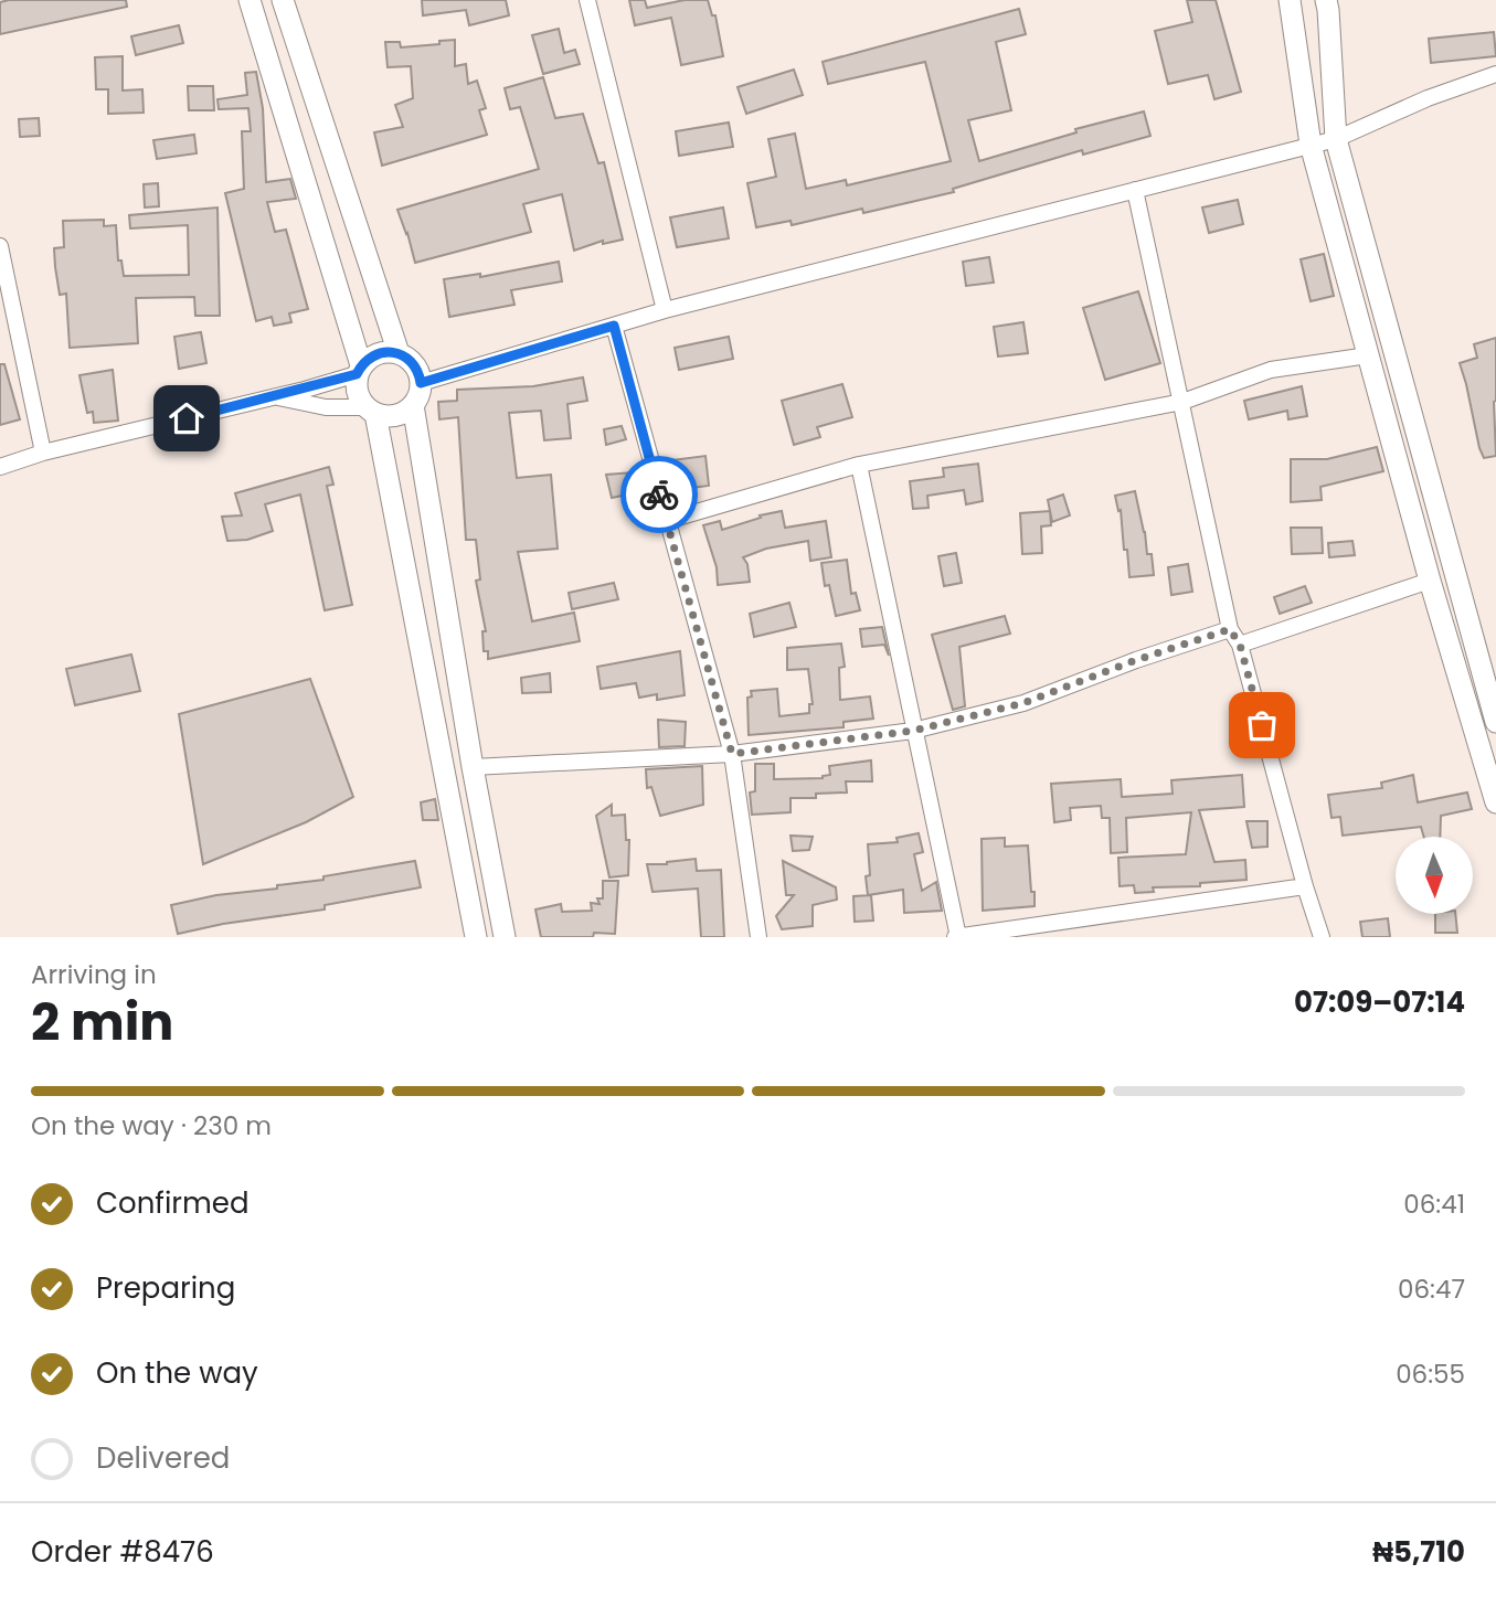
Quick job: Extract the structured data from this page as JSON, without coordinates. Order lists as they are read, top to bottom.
{
  "north": "bottom",
  "page": {
    "heading": ["2 min", "Arriving in", "07:09–07:14"],
    "panel": ["Order #8476", "₦5,710"],
    "bar": "On the way · 230 m",
    "list": [
      ["Confirmed", "06:41"],
      ["Preparing", "06:47"],
      ["On the way", "06:55"],
      "Delivered"
    ]
  }
}
